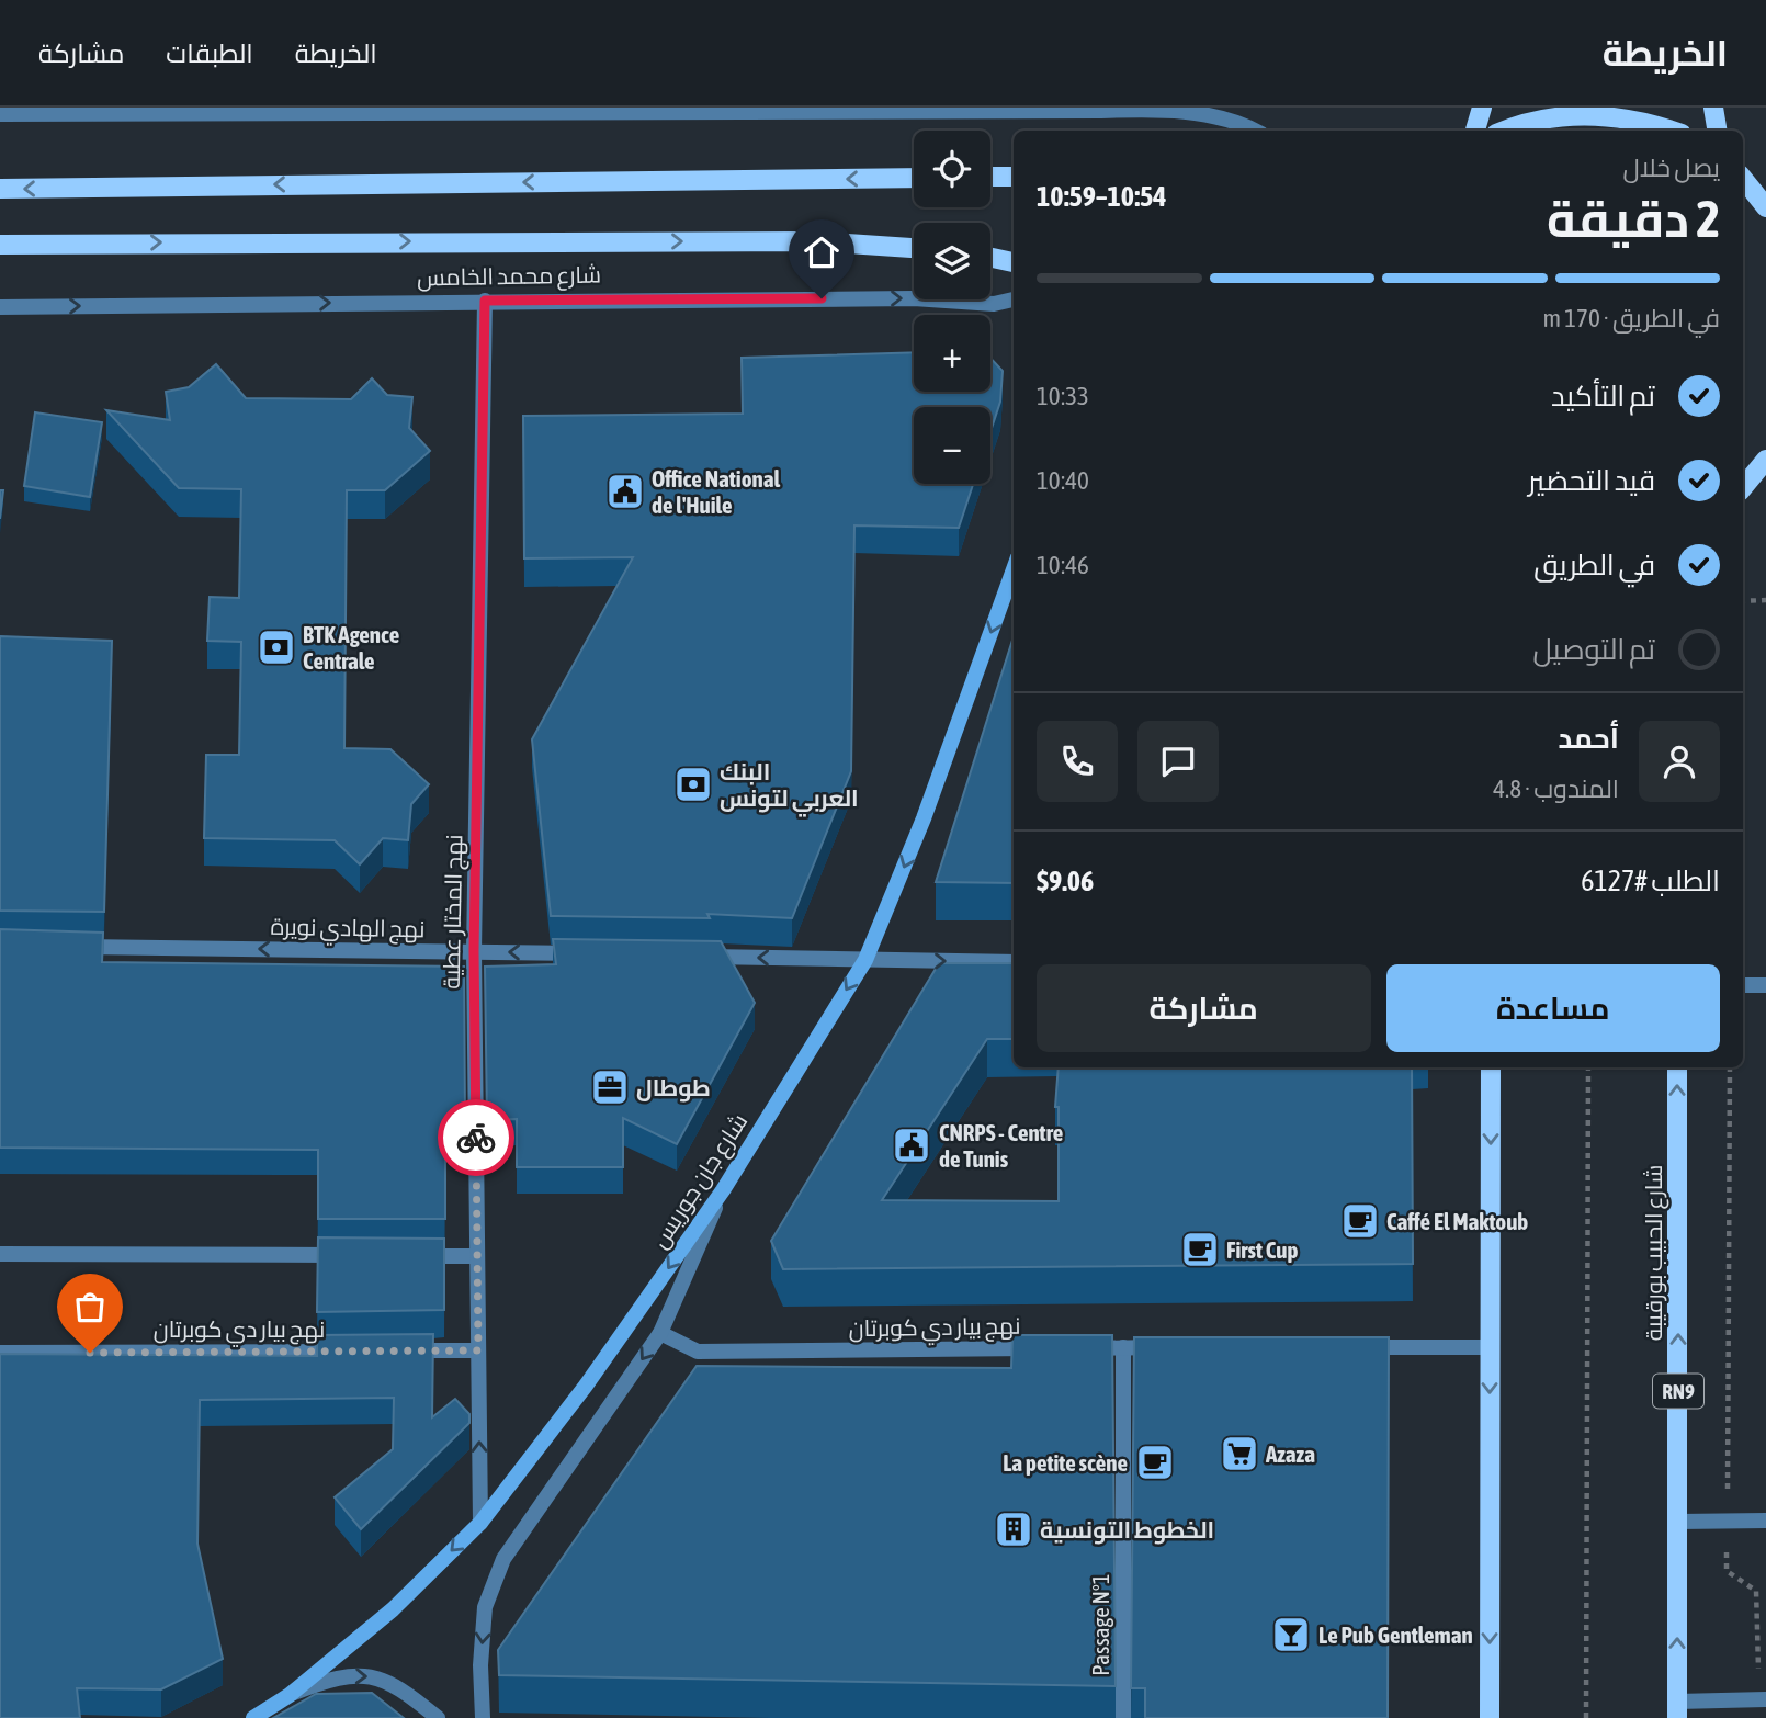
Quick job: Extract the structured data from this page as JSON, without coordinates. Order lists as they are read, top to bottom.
{
  "streets": {
    "main road": [
      "شارع محمد الخامس",
      "شارع جان جوريس",
      "شارع الحبيب بورقيبة",
      "RN9"
    ],
    "street": [
      "نهج المختار عطية",
      "نهج الهادي نويرة",
      "نهج بيار دي كوبرتان",
      "Passage N°1"
    ]
  },
  "crossings": [
    ["شارع محمد الخامس", "نهج المختار عطية"],
    ["نهج المختار عطية", "نهج الهادي نويرة"],
    ["نهج المختار عطية", "شارع جان جوريس"]
  ],
  "one_way": ["نهج الهادي نويرة", "شارع جان جوريس", "شارع الحبيب بورقيبة"],
  "places": {
    "public building": ["Office National de l'Huile", "CNRPS - Centre de Tunis"],
    "bank": ["BTK Agence Centrale", "البنك العربي لتونس"],
    "office": ["طوطال"],
    "cafe": ["Caffé El Maktoub", "First Cup", "La petite scène"],
    "supermarket": ["Azaza"],
    "building": ["الخطوط التونسية"],
    "bar": ["Le Pub Gentleman"]
  },
  "page": {
    "header": "الخريطة",
    "nav": ["الخريطة", "الطبقات", "مشاركة"],
    "map_buttons": ["+", "−"],
    "heading": ["2 دقيقة", "يصل خلال", "10:54–10:59"],
    "panel": [
      "أحمد",
      "المندوب · 4.8",
      "الطلب #6127",
      "$9.06"
    ],
    "bar": "في الطريق · 170 m",
    "list": [
      ["تم التأكيد", "10:33"],
      ["قيد التحضير", "10:40"],
      ["في الطريق", "10:46"],
      "تم التوصيل"
    ],
    "buttons": ["مساعدة", "مشاركة"]
  }
}
